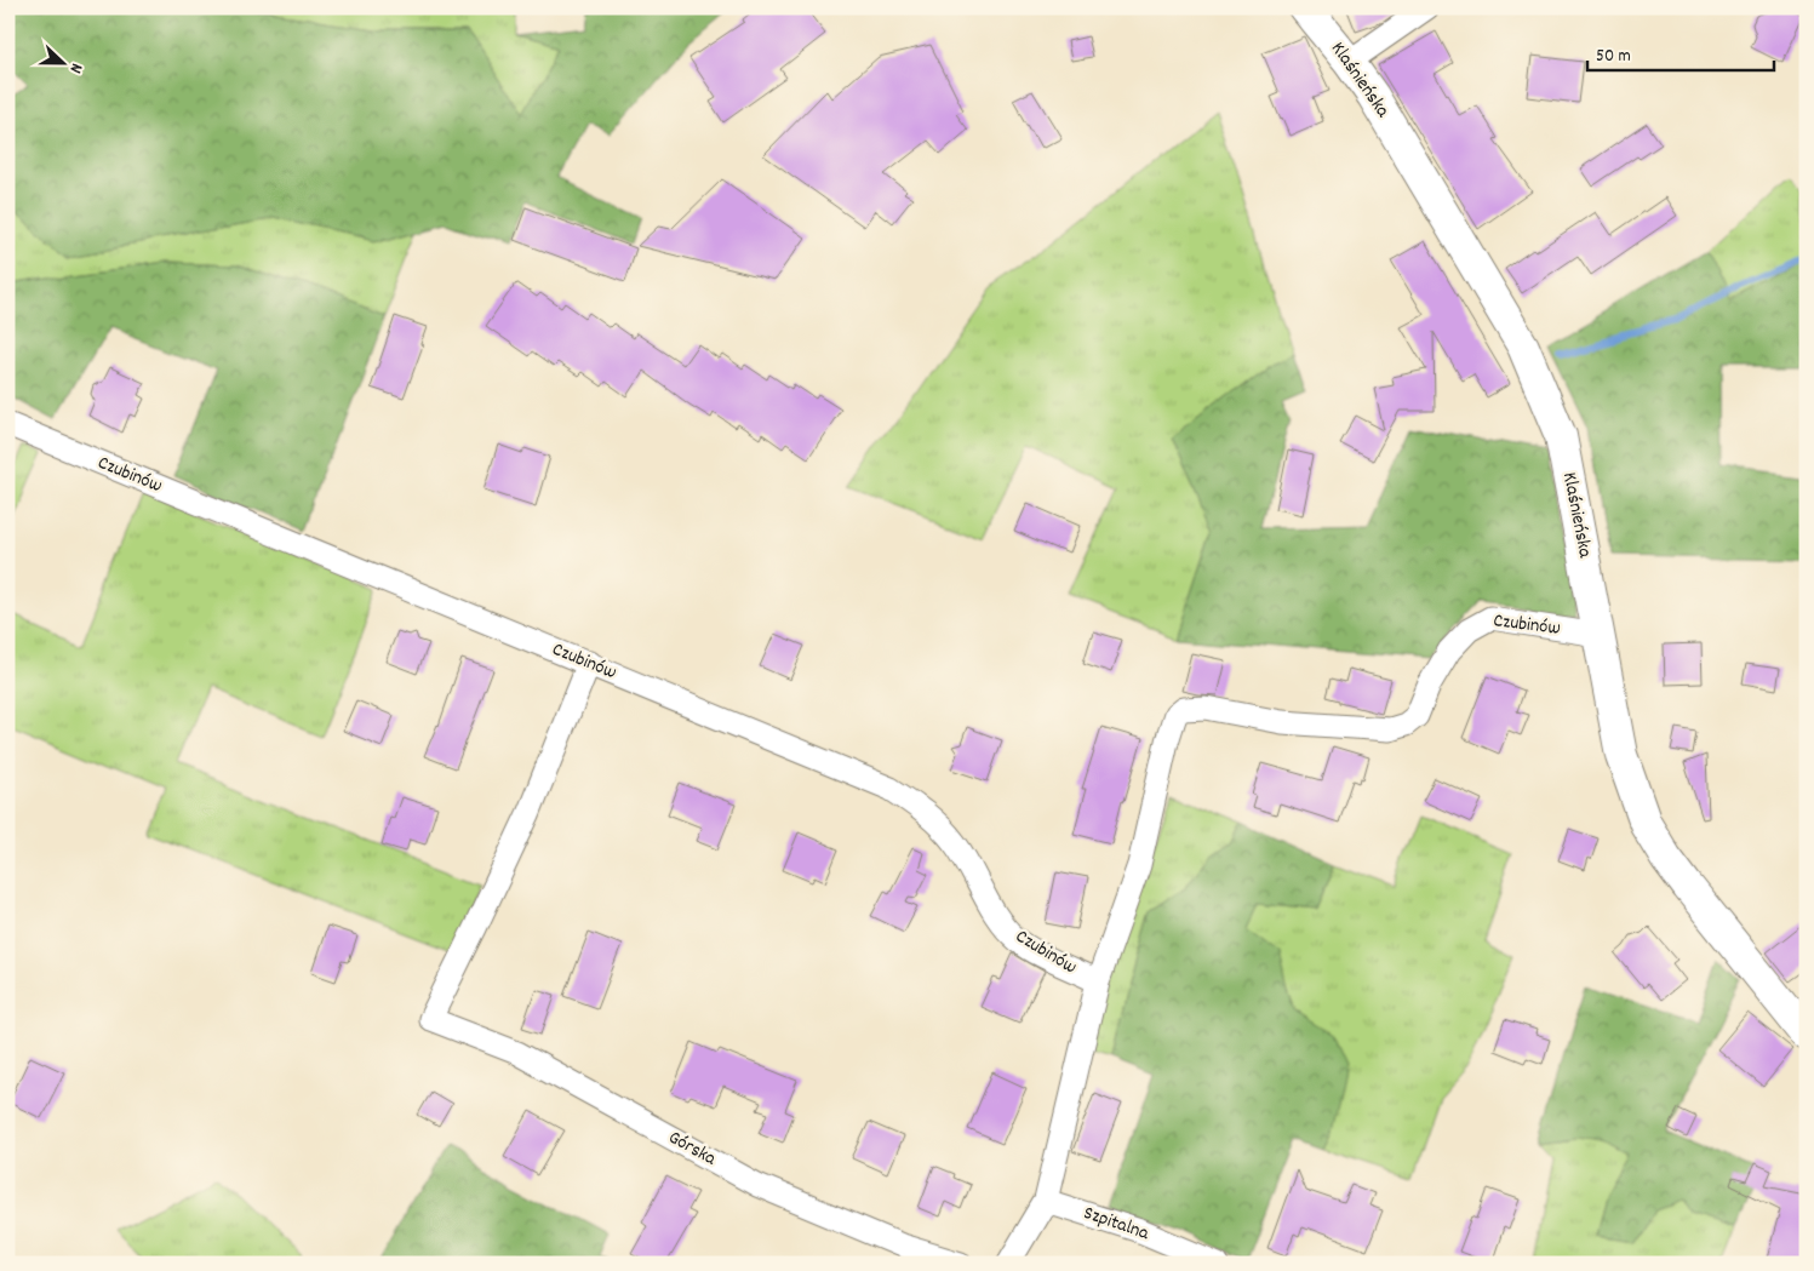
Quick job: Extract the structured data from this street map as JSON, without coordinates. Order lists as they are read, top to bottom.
{
  "streets": {
    "street": [
      "Klaśnieńska",
      "Czubinów",
      "Górska",
      "Szpitalna"
    ]
  },
  "crossings": [
    ["Klaśnieńska", "Czubinów"],
    ["Czubinów", "Górska"],
    ["Czubinów", "Szpitalna"]
  ],
  "scale_bar": "50 m",
  "north": "right"
}
